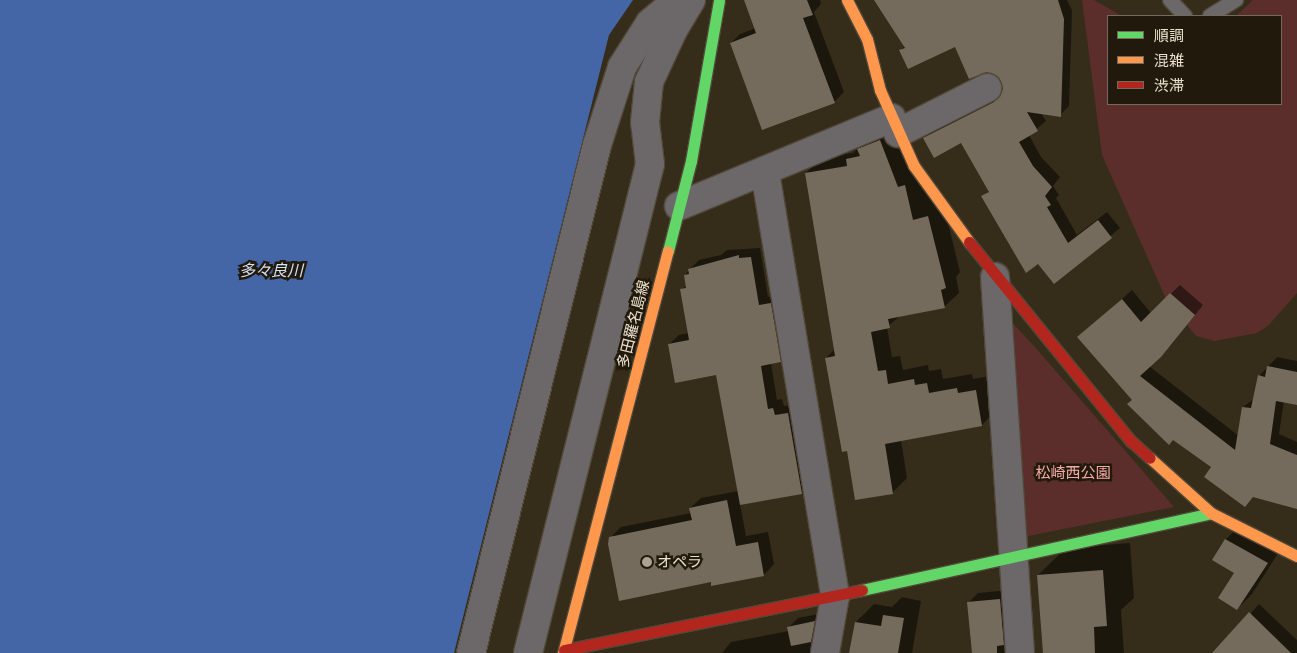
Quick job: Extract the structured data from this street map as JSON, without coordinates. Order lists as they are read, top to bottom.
{
  "streets": {
    "street": ["多田羅名島線"]
  },
  "water": ["多々良川"],
  "parks": ["松崎西公園"],
  "places": ["オペラ"],
  "legend": ["順調", "混雑", "渋滞"]
}
